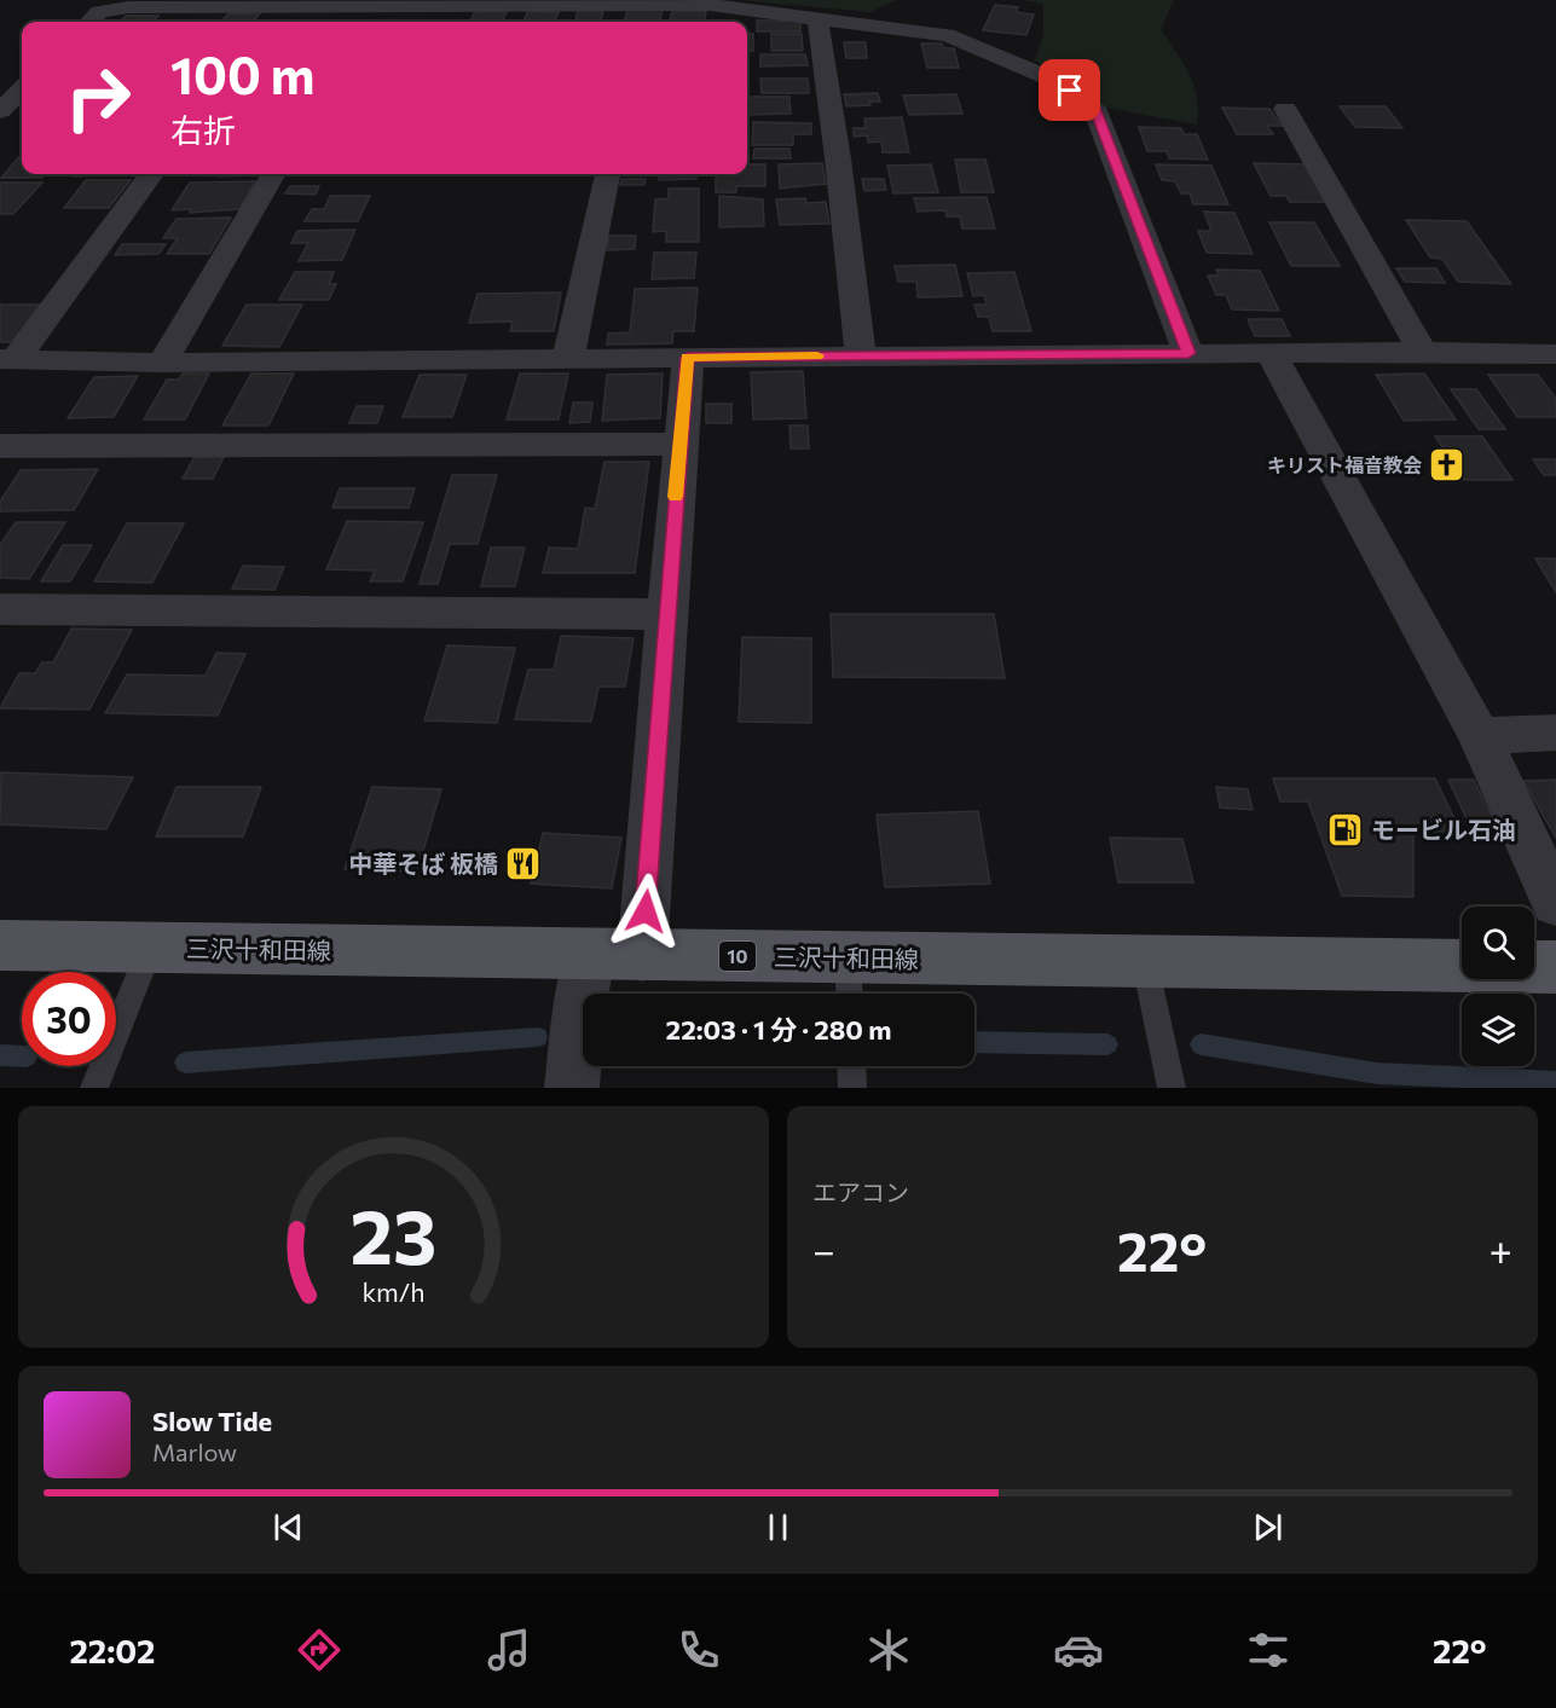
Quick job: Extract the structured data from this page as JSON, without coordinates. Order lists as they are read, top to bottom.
{
  "streets": {
    "main road": ["三沢十和田線", "10"]
  },
  "places": {
    "church": ["キリスト福音教会"],
    "fuel station": ["モービル石油"],
    "restaurant": ["中華そば 板橋"]
  },
  "page": {
    "turn": ["100 m", "右折"],
    "limit": "30",
    "trip": "22:03 · 1 分 · 280 m",
    "tile": "エアコン",
    "heat": ["−", "22°", "+"],
    "song": ["Slow Tide", "Marlow"],
    "tabs": ["22:02", "22°"],
    "gauge": ["23", "km/h"]
  }
}
